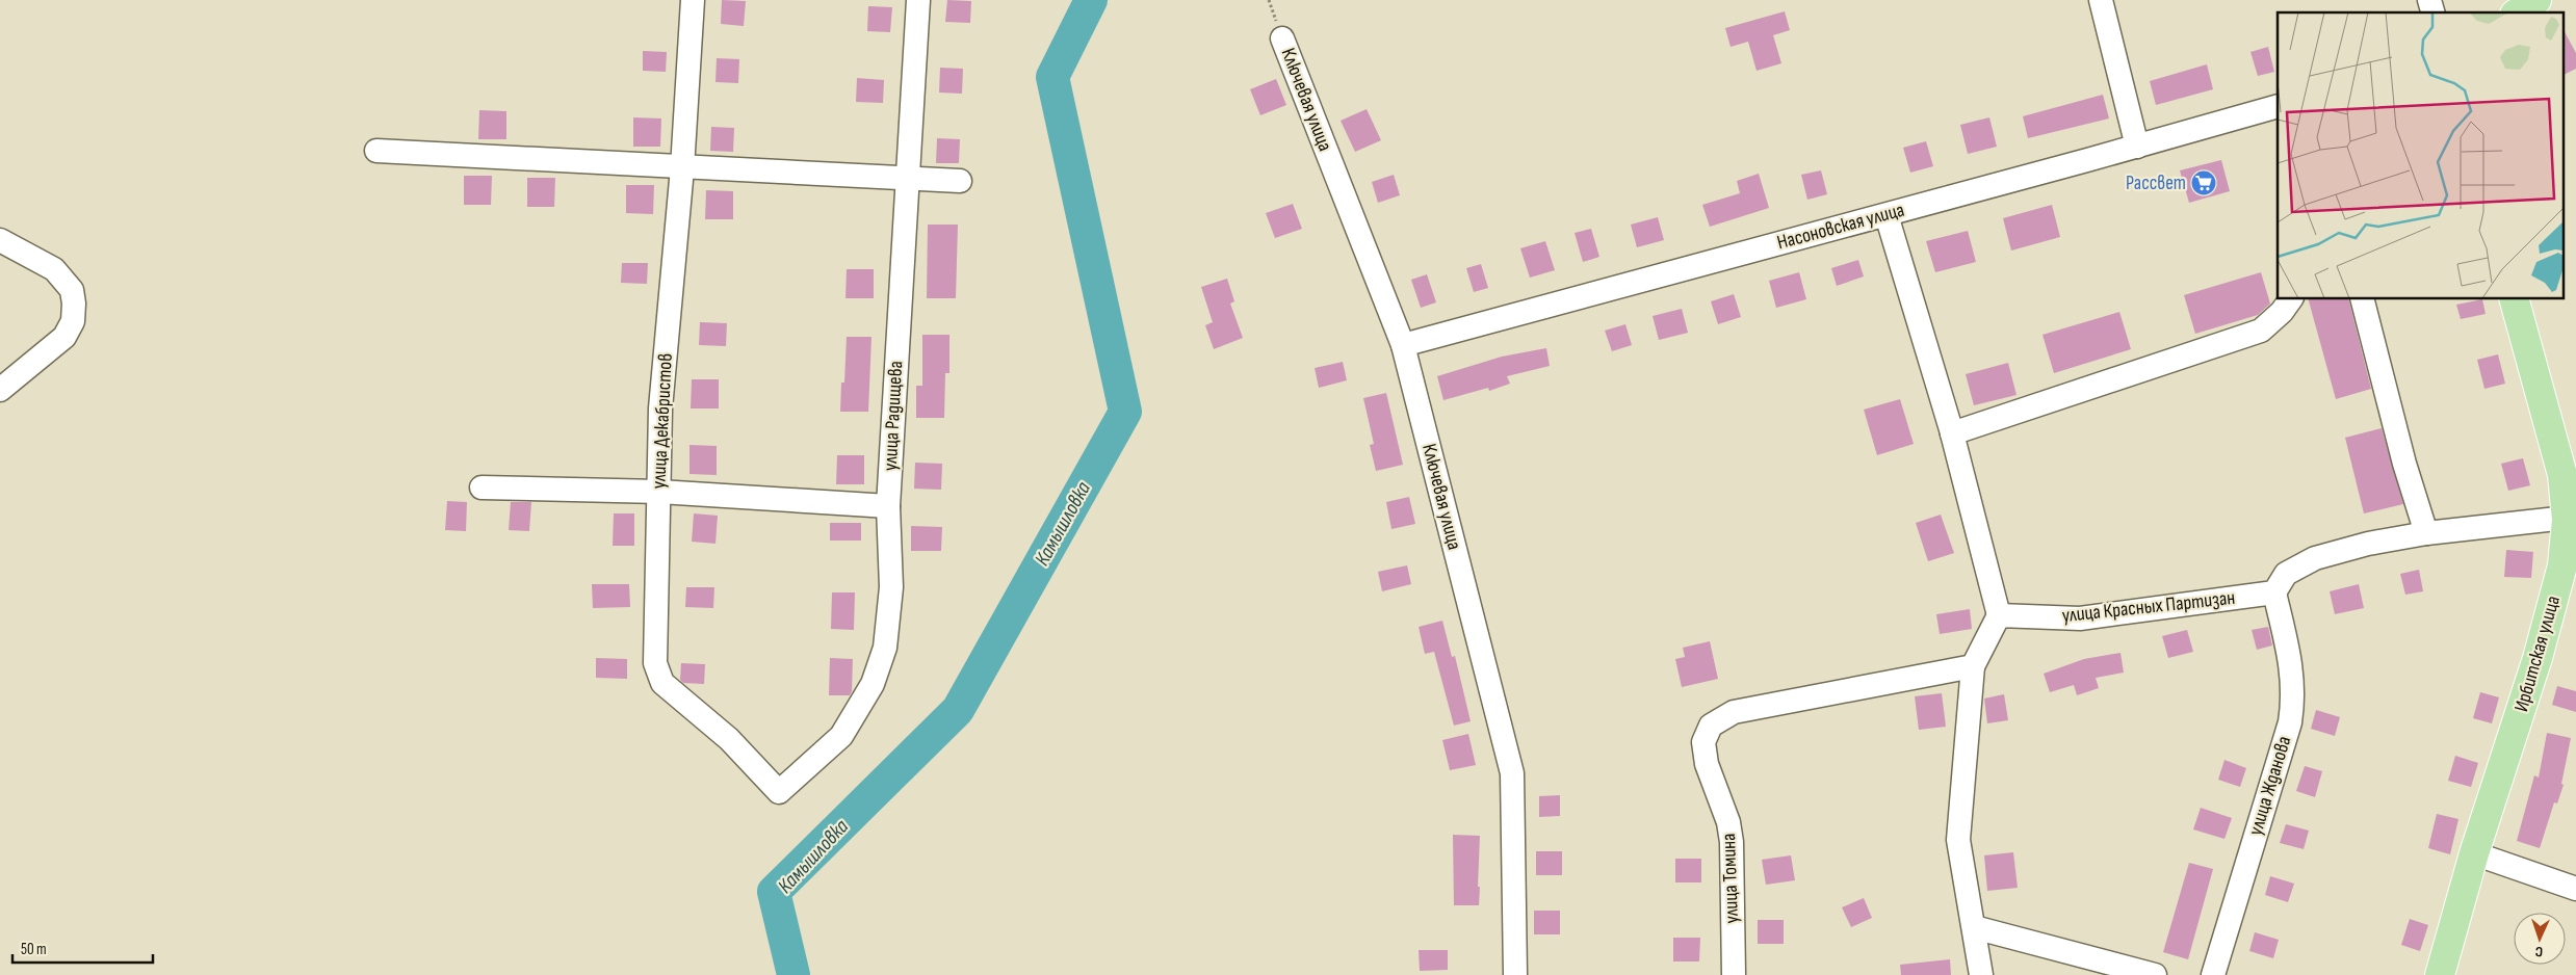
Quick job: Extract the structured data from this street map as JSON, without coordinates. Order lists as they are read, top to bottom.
{
  "streets": {
    "main road": ["Ирбитская улица"],
    "street": [
      "Ключевая улица",
      "Насоновская улица",
      "улица Радищева",
      "улица Декабристов",
      "улица Красных Партизан",
      "улица Жданова",
      "улица Томина"
    ]
  },
  "crossings": [
    ["Ключевая улица", "Насоновская улица"],
    ["улица Радищева", "улица Декабристов"],
    ["улица Красных Партизан", "улица Жданова"]
  ],
  "water": ["Камышловка"],
  "places": {
    "supermarket": ["Рассвет"]
  },
  "scale_bar": "50 m",
  "north": "bottom"
}
